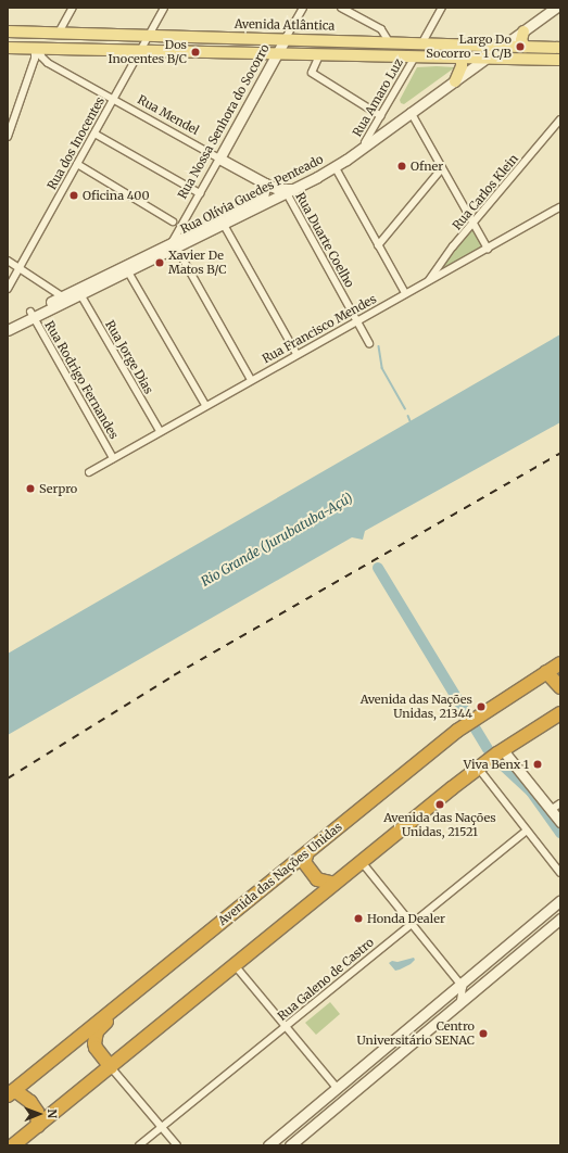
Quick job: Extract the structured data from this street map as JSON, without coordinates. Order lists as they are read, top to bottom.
{
  "streets": {
    "highway": ["Avenida das Nações Unidas"],
    "main road": [
      "Avenida Atlântica",
      "Rua Mendel",
      "Rua Nossa Senhora do Socorro",
      "Rua Olívia Guedes Penteado"
    ],
    "street": [
      "Rua Amaro Luz",
      "Rua dos Inocentes",
      "Rua Carlos Klein",
      "Rua Duarte Coelho",
      "Rua Francisco Mendes",
      "Rua Jorge Dias",
      "Rua Rodrigo Fernandes",
      "Rua Galeno de Castro"
    ]
  },
  "crossings": [
    ["Avenida Atlântica", "Rua Nossa Senhora do Socorro"],
    ["Avenida Atlântica", "Rua dos Inocentes"],
    ["Avenida Atlântica", "Rua Olívia Guedes Penteado"],
    ["Rua Amaro Luz", "Rua Olívia Guedes Penteado"],
    ["Rua Mendel", "Rua Nossa Senhora do Socorro"],
    ["Rua Mendel", "Rua dos Inocentes"],
    ["Rua Mendel", "Rua Olívia Guedes Penteado"],
    ["Rua Nossa Senhora do Socorro", "Rua Olívia Guedes Penteado"],
    ["Rua Carlos Klein", "Rua Francisco Mendes"],
    ["Rua Olívia Guedes Penteado", "Rua Duarte Coelho"],
    ["Rua Olívia Guedes Penteado", "Rua Jorge Dias"],
    ["Rua Olívia Guedes Penteado", "Rua Rodrigo Fernandes"],
    ["Rua Duarte Coelho", "Rua Francisco Mendes"],
    ["Rua Francisco Mendes", "Rua Jorge Dias"],
    ["Rua Francisco Mendes", "Rua Rodrigo Fernandes"]
  ],
  "water": ["Rio Grande (Jurubatuba-Açú)"],
  "places": [
    "Largo Do Socorro - 1 C/B",
    "Dos Inocentes B/C",
    "Ofner",
    "Oficina 400",
    "Xavier De Matos B/C",
    "Serpro",
    "Avenida das Nações Unidas, 21344",
    "Viva Benx 1",
    "Avenida das Nações Unidas, 21521",
    "Honda Dealer",
    "Centro Universitário SENAC"
  ],
  "north": "right"
}
